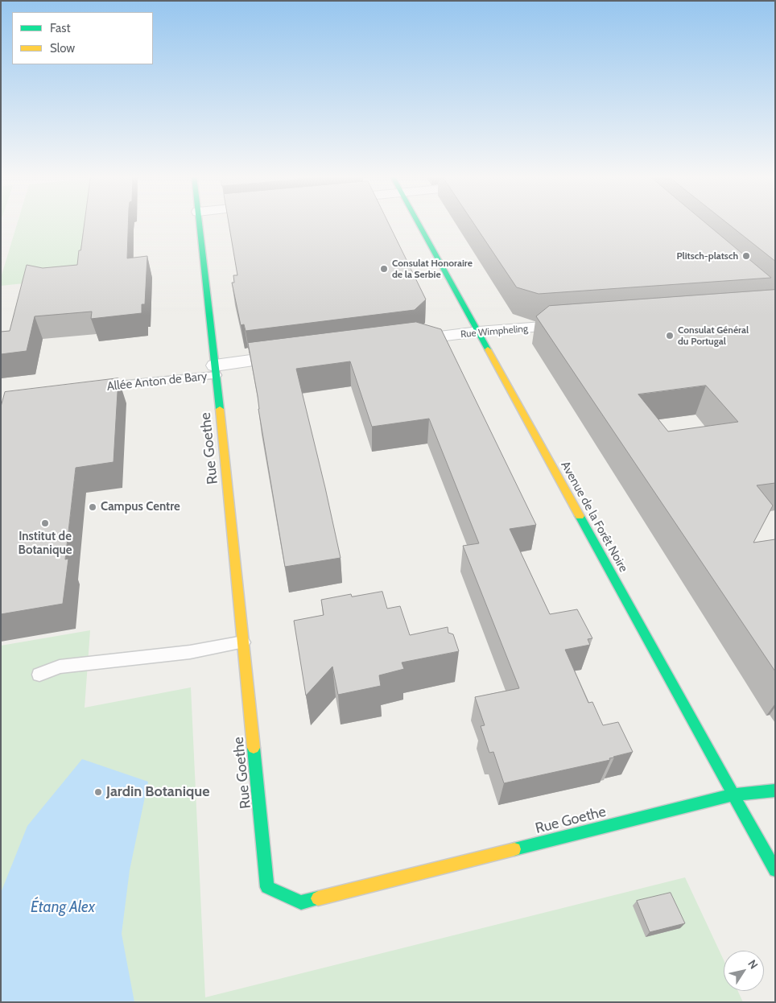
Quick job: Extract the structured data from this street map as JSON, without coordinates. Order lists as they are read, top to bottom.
{
  "streets": {
    "street": ["Rue Wimpheling", "Rue Goethe", "Avenue de la Forêt Noire"],
    "lane": ["Allée Anton de Bary"]
  },
  "crossings": [
    ["Rue Wimpheling", "Avenue de la Forêt Noire"],
    ["Allée Anton de Bary", "Rue Goethe"],
    ["Rue Goethe", "Avenue de la Forêt Noire"]
  ],
  "water": ["Étang Alex"],
  "places": [
    "Plitsch-platsch",
    "Consulat Honoraire de la Serbie",
    "Consulat Général du Portugal",
    "Campus Centre",
    "Institut de Botanique",
    "Jardin Botanique"
  ],
  "legend": ["Fast", "Slow"],
  "north": "top right"
}
